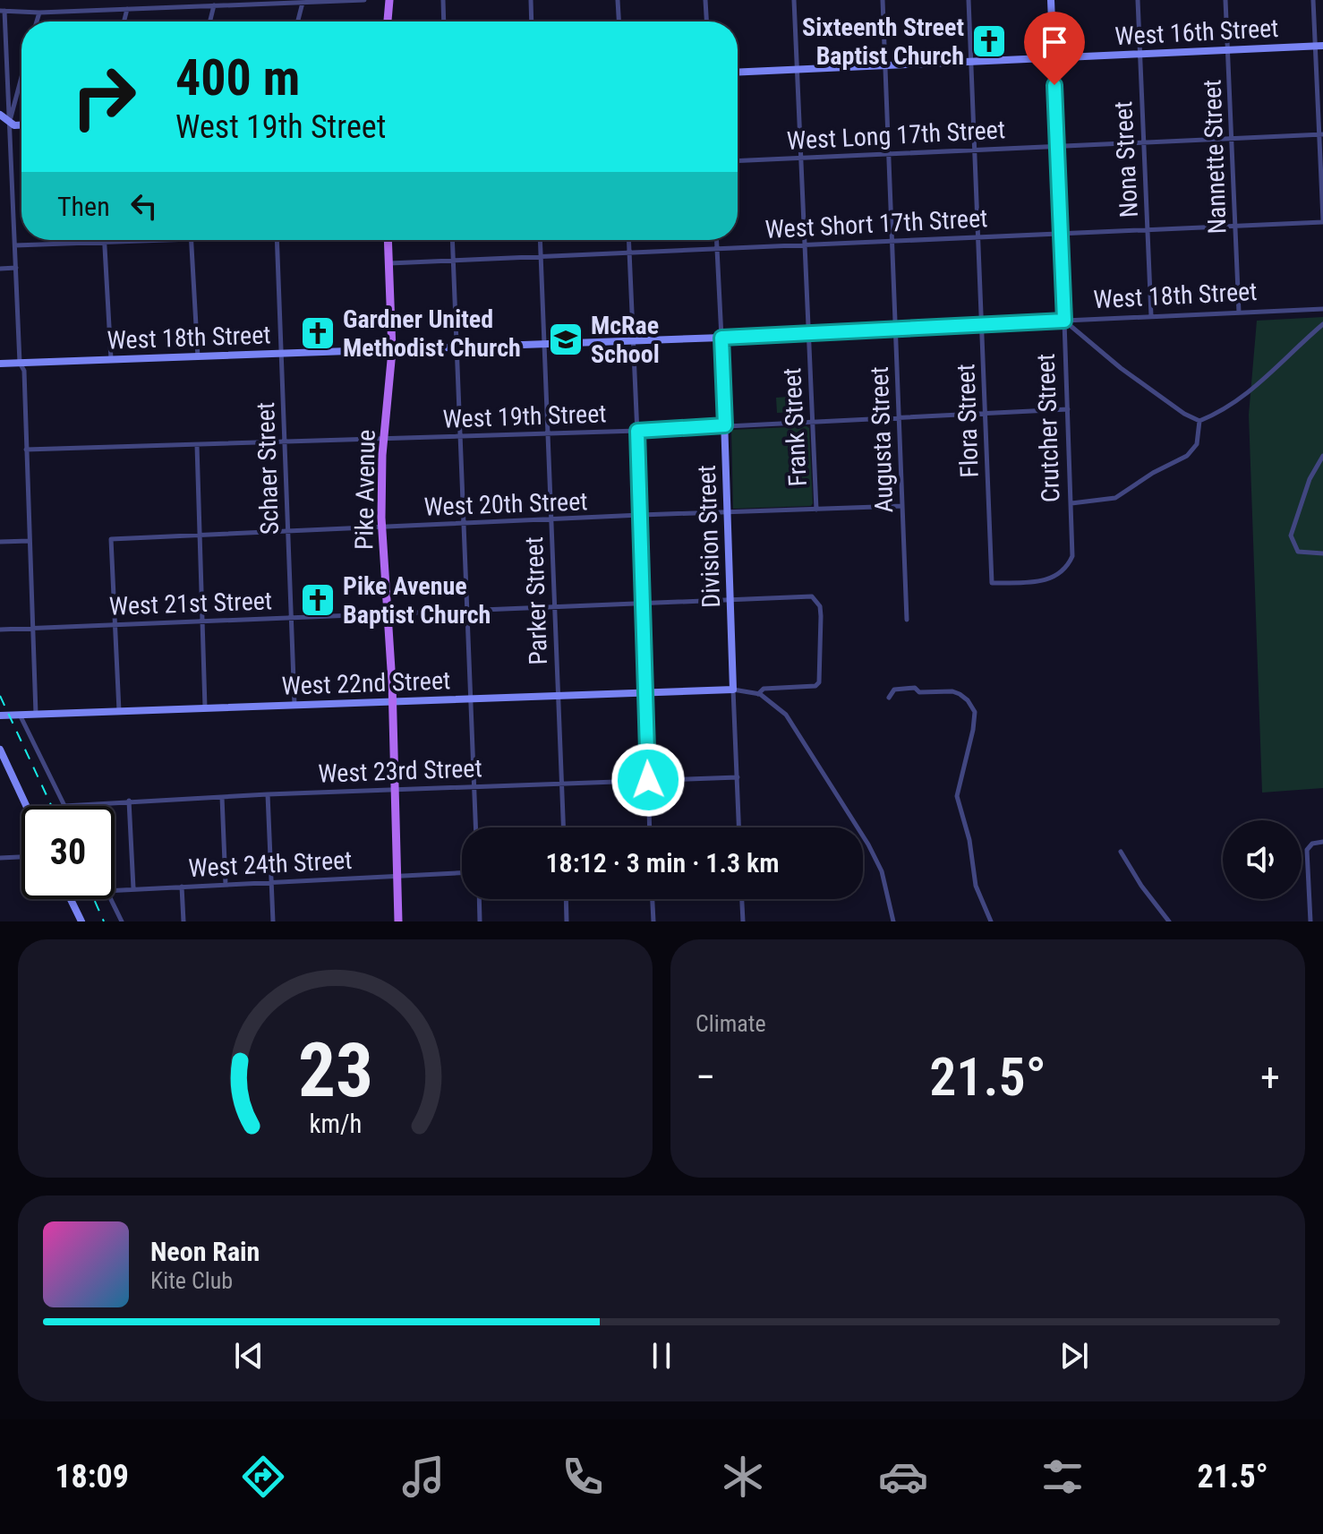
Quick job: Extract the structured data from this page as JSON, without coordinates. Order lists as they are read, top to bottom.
{
  "streets": {
    "main road": ["Pike Avenue"],
    "street": [
      "West 16th Street",
      "West Long 17th Street",
      "Nannette Street",
      "Nona Street",
      "West Short 17th Street",
      "West 18th Street",
      "West 19th Street",
      "Flora Street",
      "Frank Street",
      "Crutcher Street",
      "Augusta Street",
      "Schaer Street",
      "West 20th Street",
      "Division Street",
      "Parker Street",
      "West 21st Street",
      "West 22nd Street",
      "West 23rd Street",
      "West 24th Street"
    ]
  },
  "crossings": [
    ["West 16th Street", "Nannette Street"],
    ["West 16th Street", "Nona Street"],
    ["West 16th Street", "Flora Street"],
    ["West 16th Street", "Frank Street"],
    ["West 16th Street", "Crutcher Street"],
    ["West 16th Street", "Augusta Street"],
    ["West Long 17th Street", "Nannette Street"],
    ["West Long 17th Street", "Nona Street"],
    ["West Long 17th Street", "Flora Street"],
    ["West Long 17th Street", "Frank Street"],
    ["West Long 17th Street", "Crutcher Street"],
    ["West Long 17th Street", "Augusta Street"],
    ["Nannette Street", "West Short 17th Street"],
    ["Nannette Street", "West 18th Street"],
    ["Nona Street", "West Short 17th Street"],
    ["Nona Street", "West 18th Street"],
    ["West Short 17th Street", "Flora Street"],
    ["West Short 17th Street", "Frank Street"],
    ["West Short 17th Street", "Crutcher Street"],
    ["West Short 17th Street", "Augusta Street"],
    ["West Short 17th Street", "Pike Avenue"],
    ["West Short 17th Street", "Division Street"],
    ["West Short 17th Street", "Parker Street"],
    ["West 18th Street", "Flora Street"],
    ["West 18th Street", "Frank Street"],
    ["West 18th Street", "Crutcher Street"],
    ["West 18th Street", "Augusta Street"],
    ["West 18th Street", "Schaer Street"],
    ["West 18th Street", "Pike Avenue"],
    ["West 18th Street", "Division Street"],
    ["West 18th Street", "Parker Street"],
    ["West 19th Street", "Flora Street"],
    ["West 19th Street", "Frank Street"],
    ["West 19th Street", "Crutcher Street"],
    ["West 19th Street", "Augusta Street"],
    ["West 19th Street", "Schaer Street"],
    ["West 19th Street", "Pike Avenue"],
    ["West 19th Street", "Division Street"],
    ["West 19th Street", "Parker Street"],
    ["Flora Street", "Crutcher Street"],
    ["Frank Street", "West 20th Street"],
    ["Augusta Street", "West 20th Street"],
    ["Schaer Street", "West 20th Street"],
    ["Schaer Street", "West 21st Street"],
    ["Schaer Street", "West 22nd Street"],
    ["Pike Avenue", "West 20th Street"],
    ["Pike Avenue", "West 21st Street"],
    ["Pike Avenue", "West 22nd Street"],
    ["Pike Avenue", "West 23rd Street"],
    ["Pike Avenue", "West 24th Street"],
    ["West 20th Street", "Division Street"],
    ["West 20th Street", "Parker Street"],
    ["West 20th Street", "West 21st Street"],
    ["Division Street", "West 21st Street"],
    ["Division Street", "West 22nd Street"],
    ["Division Street", "West 23rd Street"],
    ["Parker Street", "West 21st Street"],
    ["Parker Street", "West 22nd Street"],
    ["Parker Street", "West 23rd Street"]
  ],
  "places": {
    "church": ["Sixteenth Street Baptist Church", "Gardner United Methodist Church", "Pike Avenue Baptist Church"],
    "school or university": ["McRae School"]
  },
  "page": {
    "turn": ["400 m", "West 19th Street"],
    "then": "Then",
    "limit": "30",
    "trip": "18:12 · 3 min · 1.3 km",
    "tile": "Climate",
    "heat": ["−", "21.5°", "+"],
    "song": ["Neon Rain", "Kite Club"],
    "tabs": ["18:09", "21.5°"],
    "gauge": ["23", "km/h"]
  }
}
